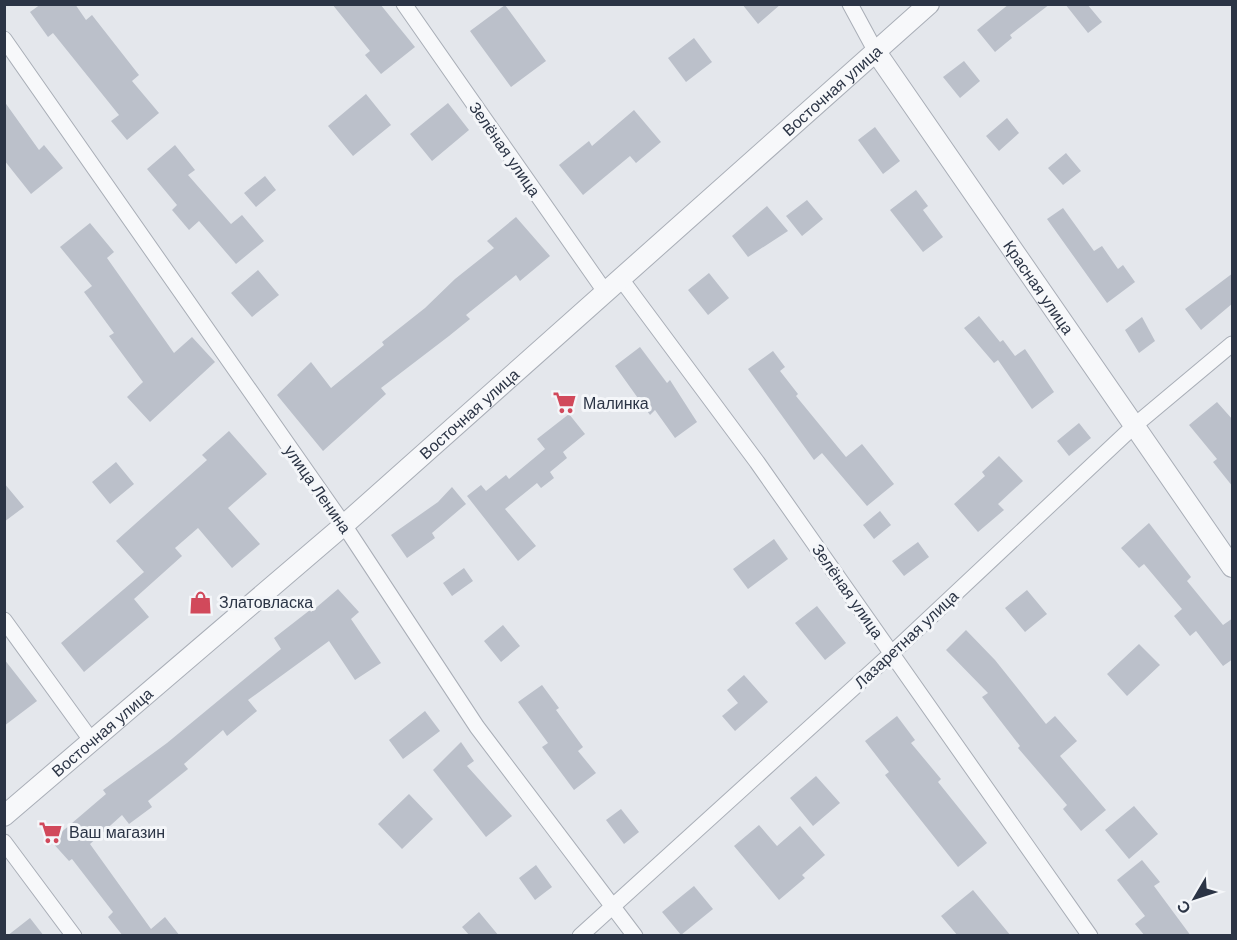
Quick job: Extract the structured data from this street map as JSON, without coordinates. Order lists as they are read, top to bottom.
{
  "streets": {
    "street": [
      "Восточная улица",
      "Зелёная улица",
      "Красная улица",
      "улица Ленина",
      "Лазаретная улица"
    ]
  },
  "crossings": [
    ["Восточная улица", "Зелёная улица"],
    ["Восточная улица", "Красная улица"],
    ["Восточная улица", "улица Ленина"],
    ["Зелёная улица", "Лазаретная улица"],
    ["Красная улица", "Лазаретная улица"],
    ["улица Ленина", "Лазаретная улица"]
  ],
  "places": {
    "supermarket": ["Малинка", "Ваш магазин"],
    "shop": ["Златовласка"]
  },
  "north": "bottom left"
}
